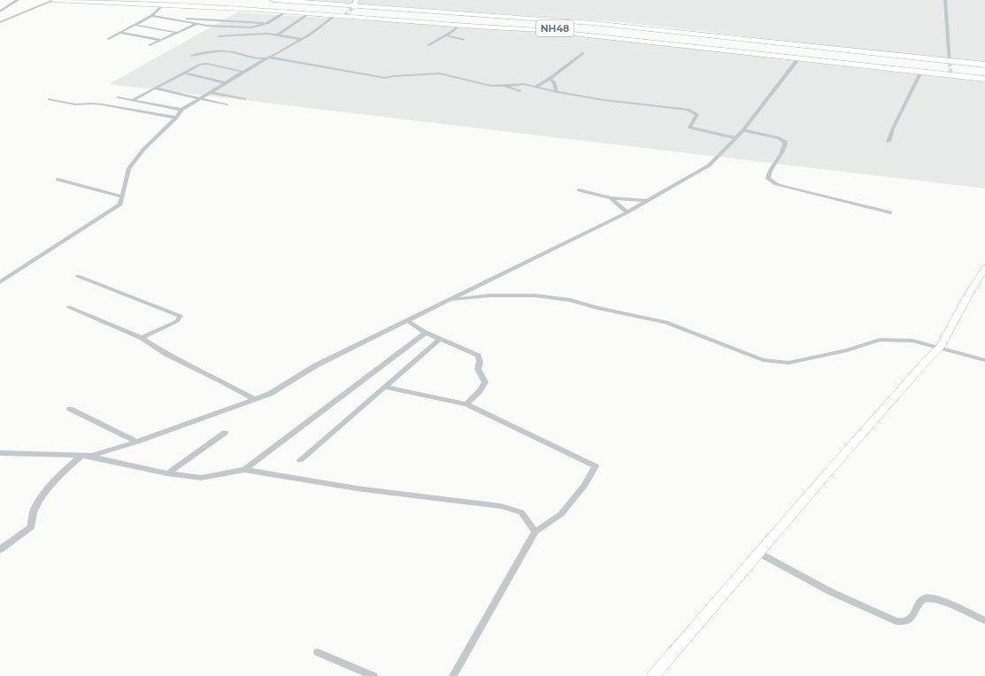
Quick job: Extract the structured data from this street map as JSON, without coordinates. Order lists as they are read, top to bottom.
{
  "streets": {
    "highway": ["NH48"]
  }
}
